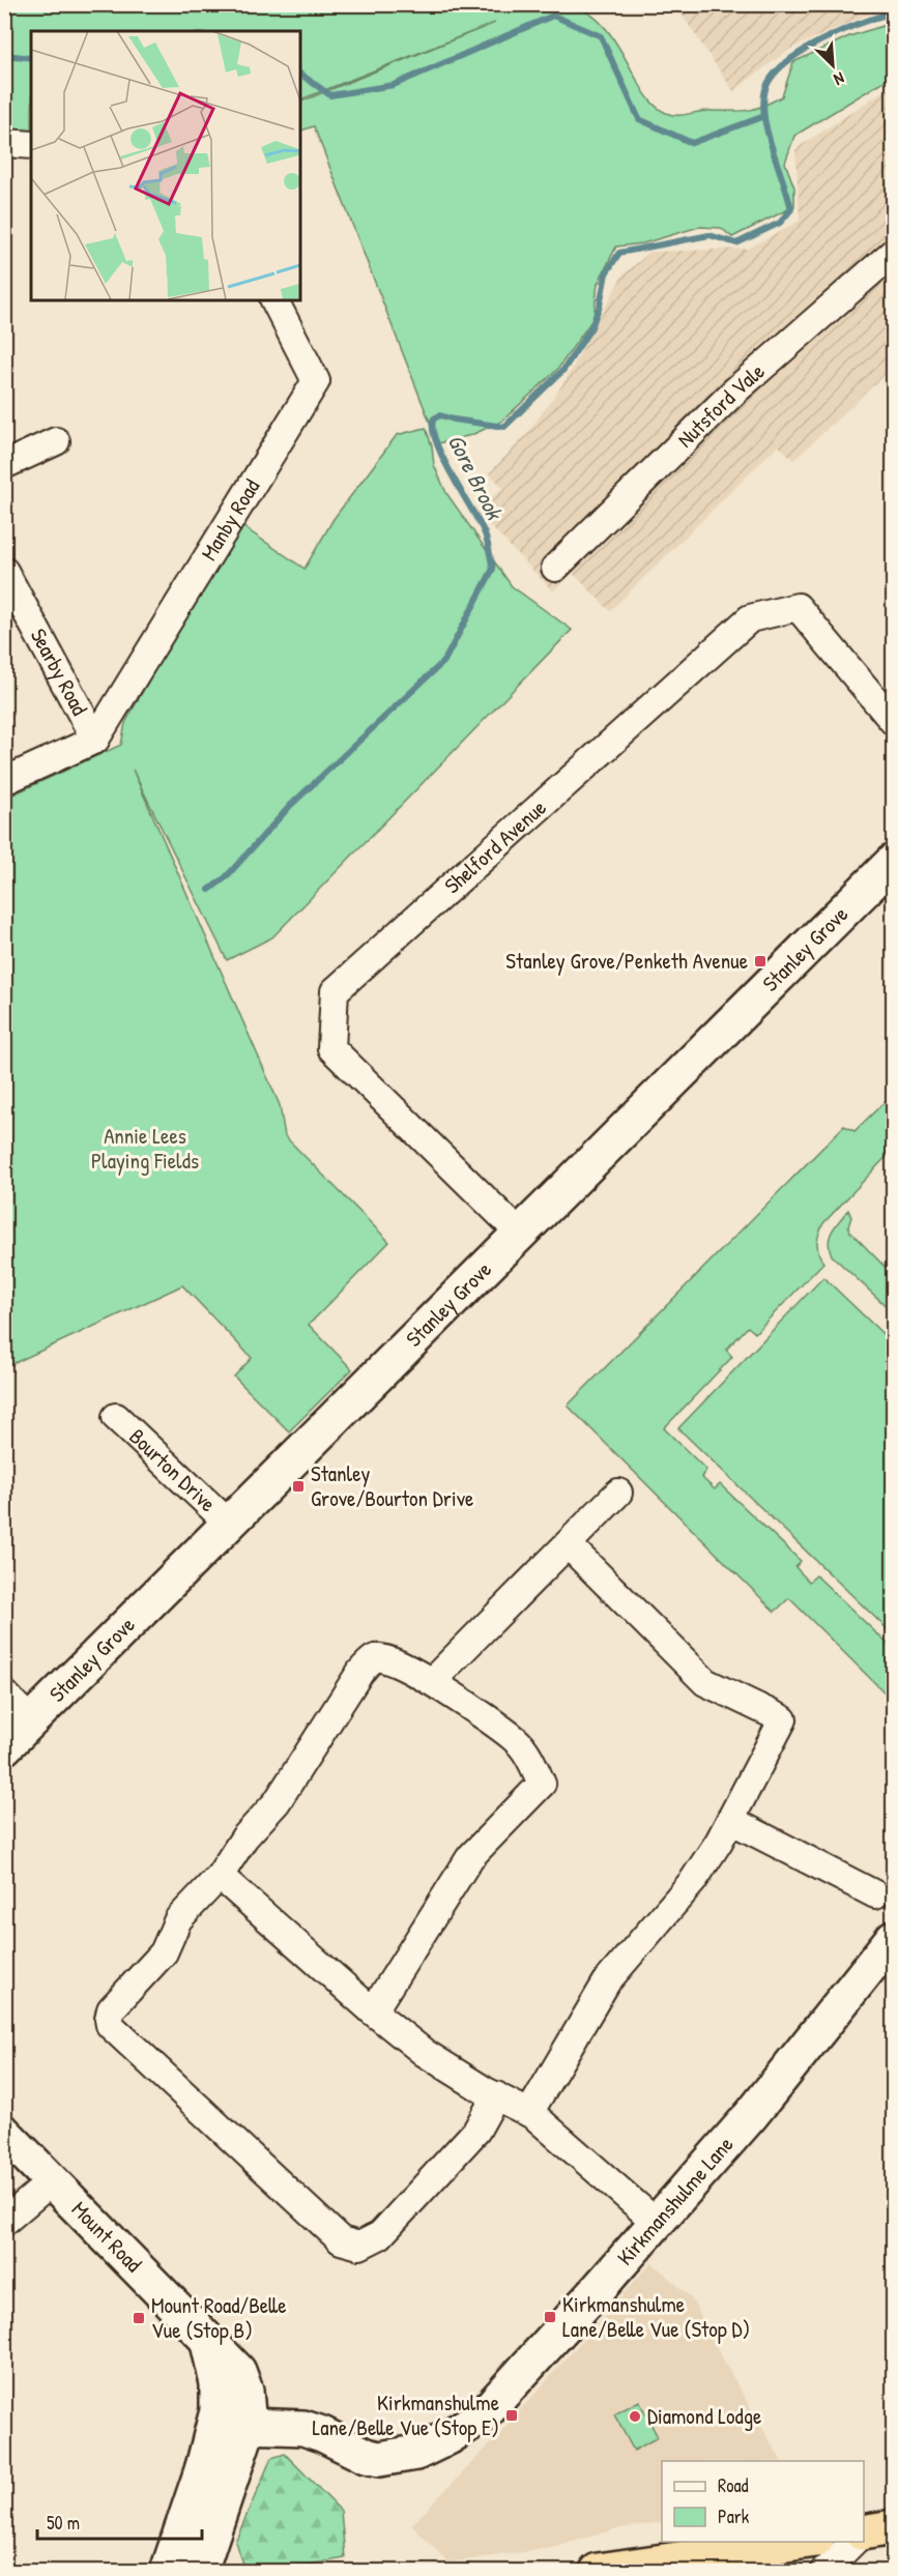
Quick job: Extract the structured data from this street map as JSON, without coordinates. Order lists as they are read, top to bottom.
{
  "streets": {
    "street": [
      "Nutsford Vale",
      "Manby Road",
      "Searby Road",
      "Shelford Avenue",
      "Stanley Grove",
      "Bourton Drive",
      "Kirkmanshulme Lane",
      "Mount Road"
    ]
  },
  "crossings": [
    ["Manby Road", "Searby Road"],
    ["Shelford Avenue", "Stanley Grove"],
    ["Stanley Grove", "Bourton Drive"],
    ["Kirkmanshulme Lane", "Mount Road"]
  ],
  "water": ["Gore Brook"],
  "parks": ["Annie Lees Playing Fields"],
  "places": {
    "transit": [
      "Stanley Grove/Penketh Avenue",
      "Stanley Grove/Bourton Drive",
      "Kirkmanshulme Lane/Belle Vue (Stop D)",
      "Mount Road/Belle Vue (Stop B)",
      "Kirkmanshulme Lane/Belle Vue (Stop E)"
    ],
    "other": ["Diamond Lodge"]
  },
  "legend": ["Road", "Park"],
  "scale_bar": "50 m",
  "north": "bottom right"
}
